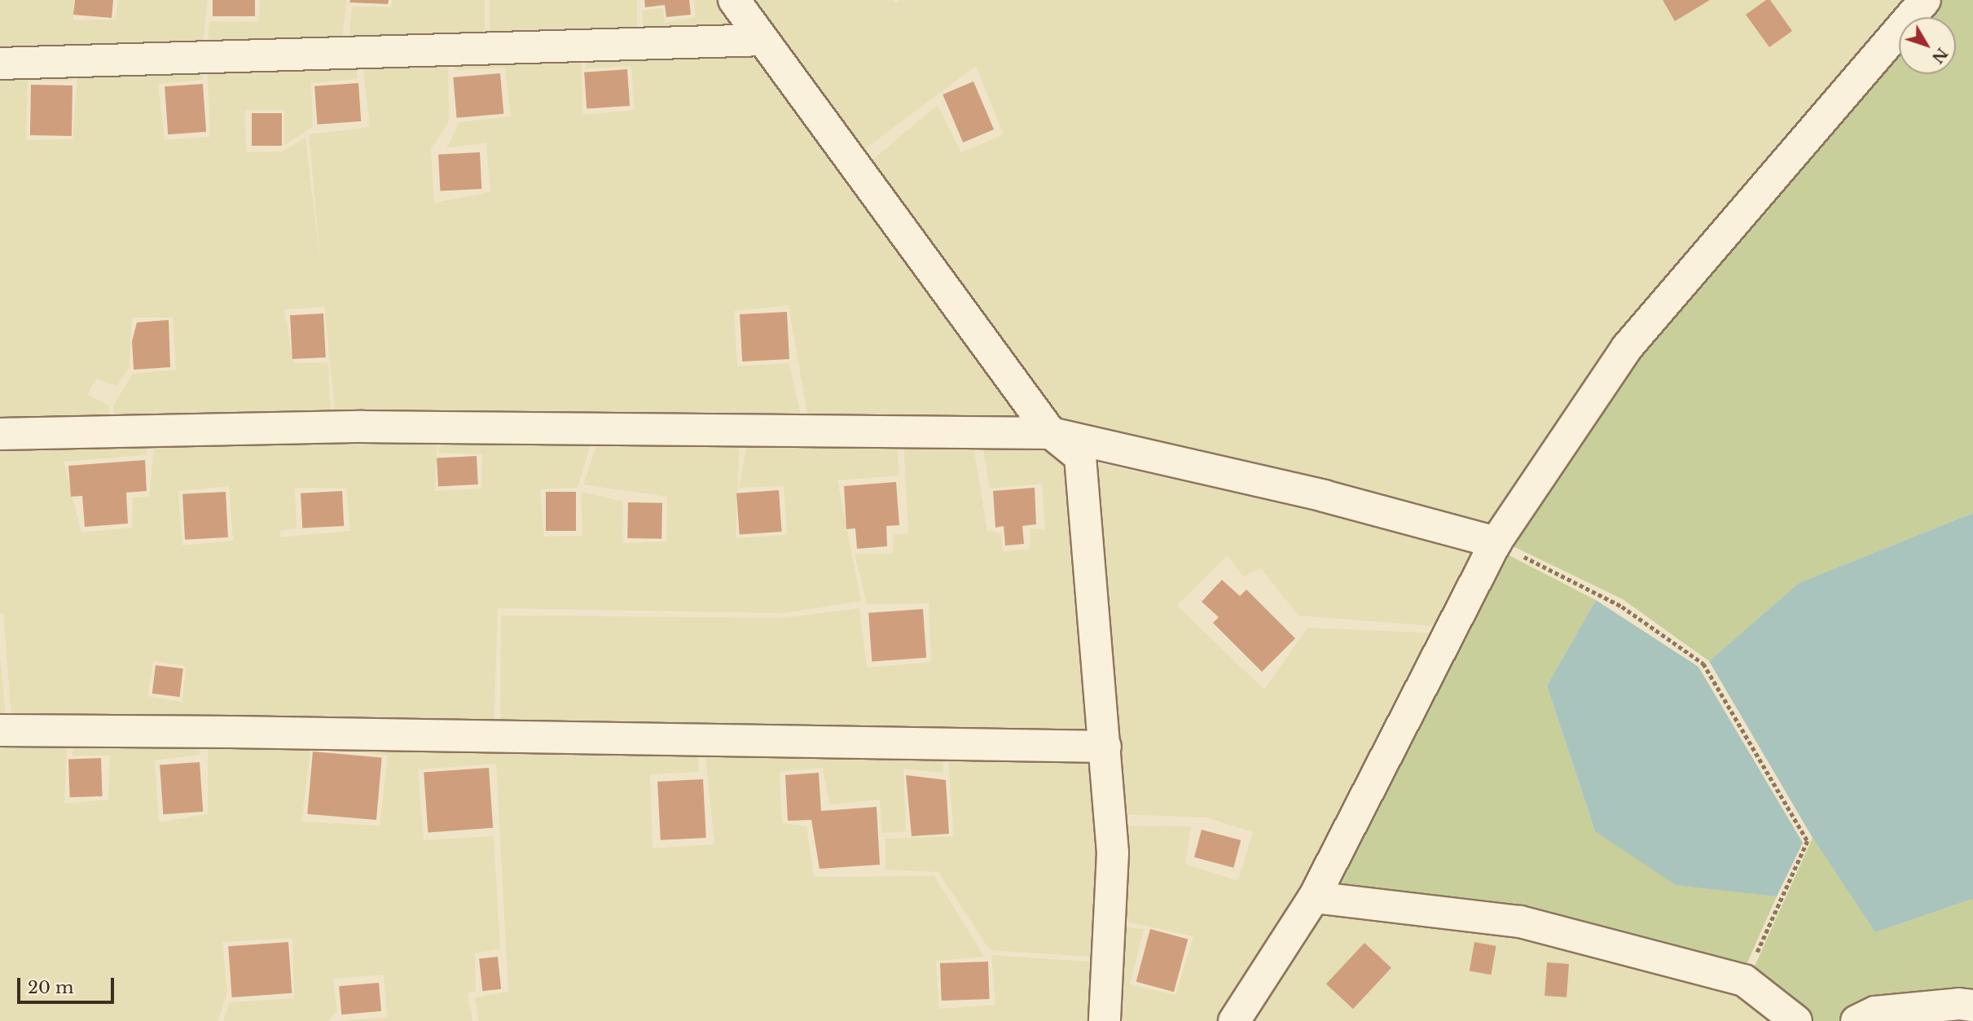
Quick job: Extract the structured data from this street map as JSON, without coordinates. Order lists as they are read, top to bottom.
{
  "scale_bar": "20 m",
  "north": "bottom right"
}
